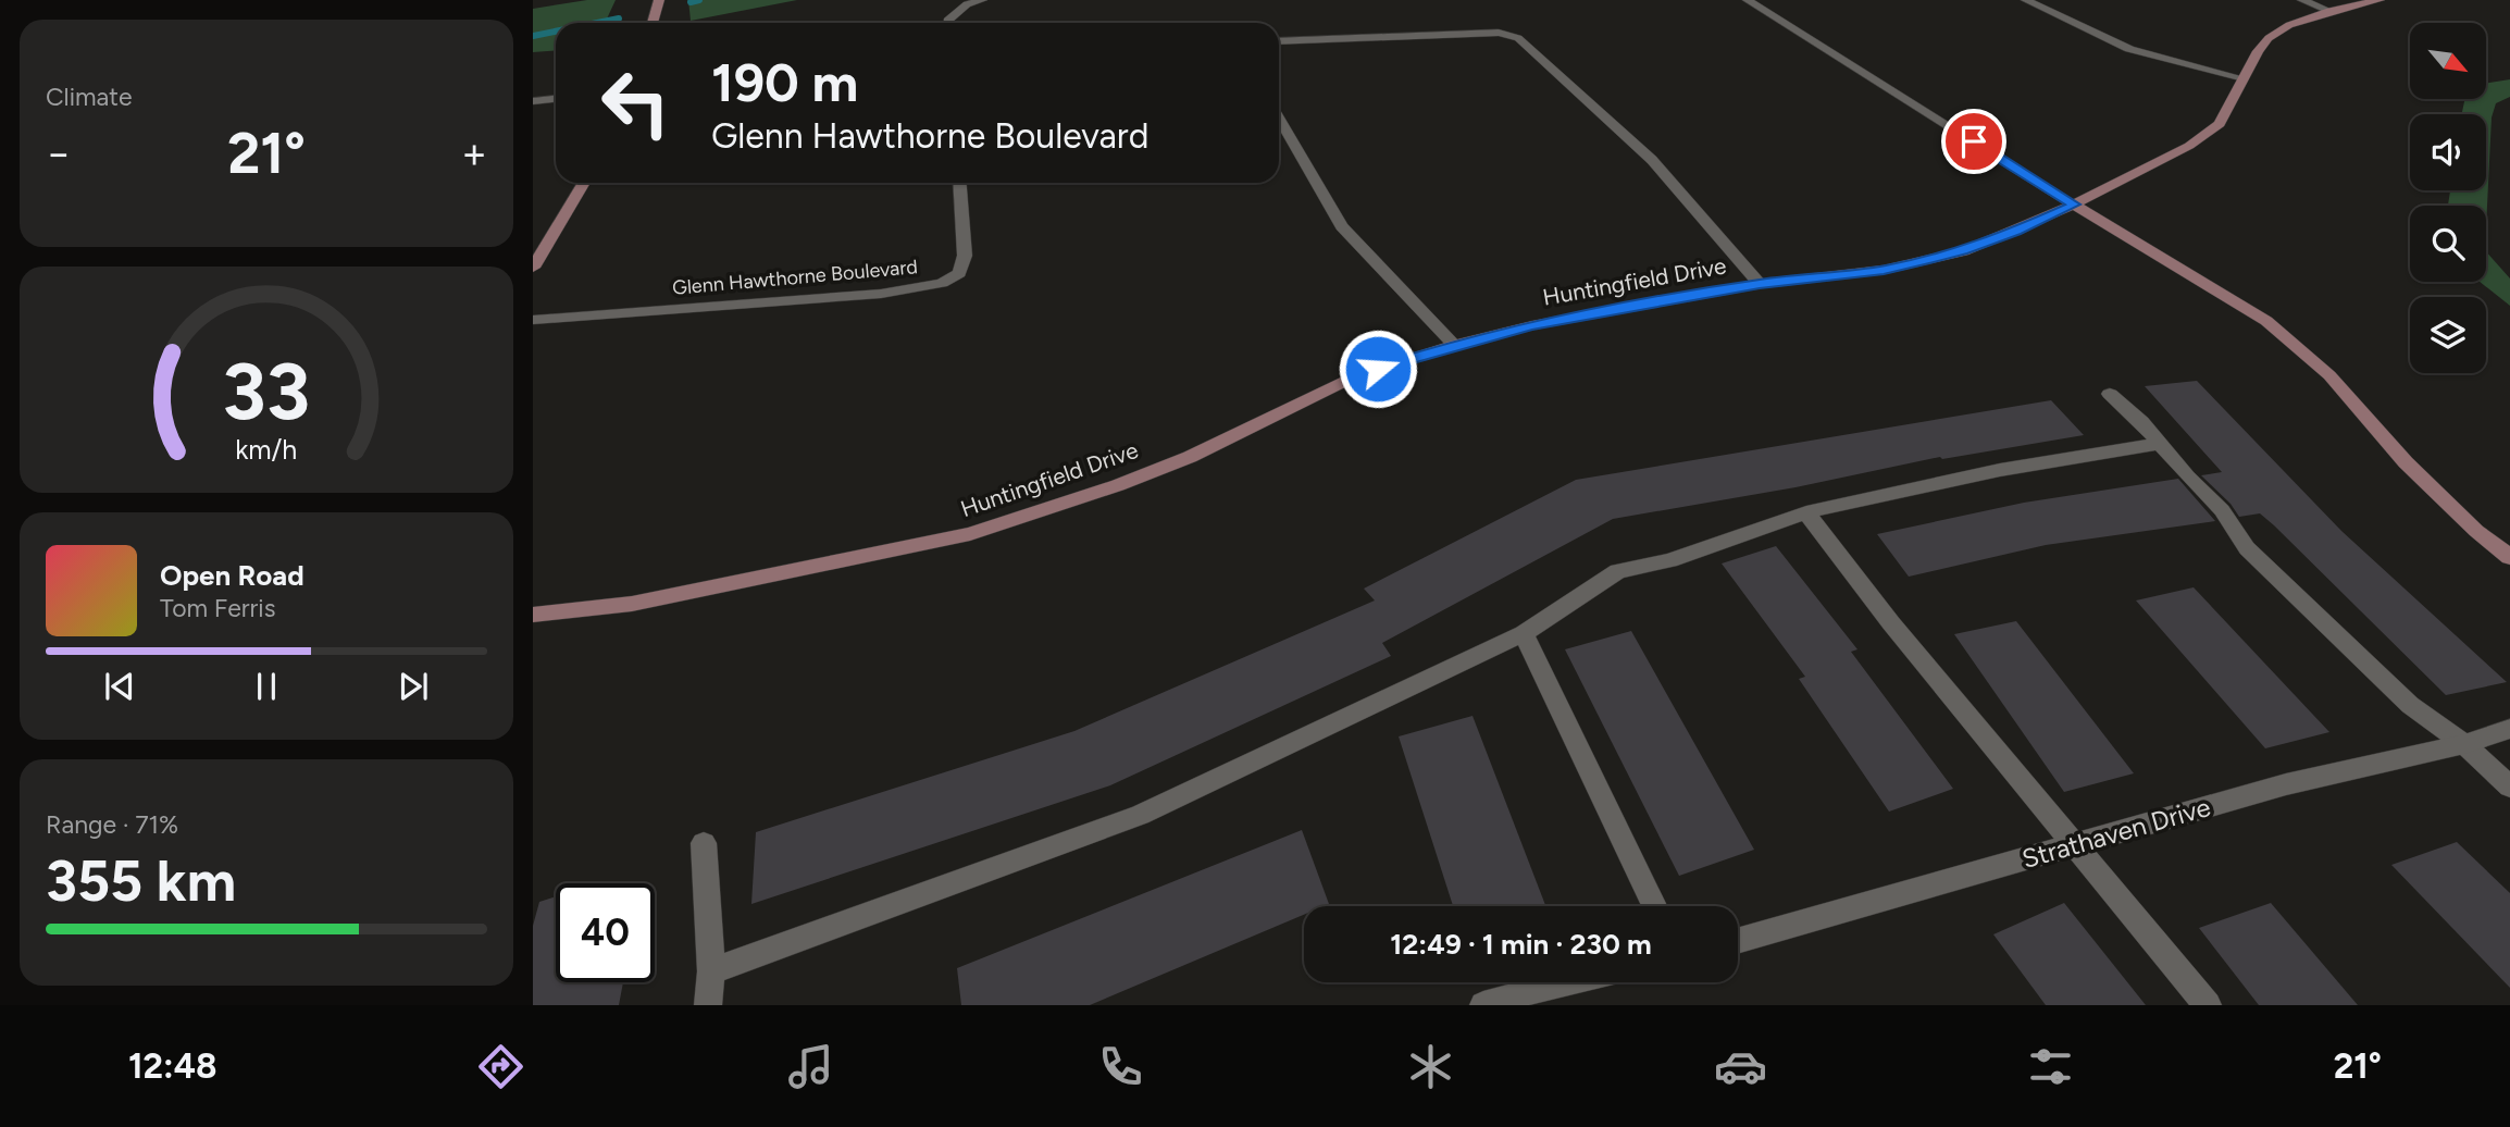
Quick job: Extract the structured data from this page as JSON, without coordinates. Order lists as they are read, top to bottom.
{
  "streets": {
    "street": ["Glenn Hawthorne Boulevard", "Huntingfield Drive", "Strathaven Drive"]
  },
  "north": "bottom right",
  "page": {
    "tile": [
      "Climate",
      ["Range · 71%", "355 km"]
    ],
    "turn": ["190 m", "Glenn Hawthorne Boulevard"],
    "heat": ["−", "21°", "+"],
    "song": ["Open Road", "Tom Ferris"],
    "limit": "40",
    "trip": "12:49 · 1 min · 230 m",
    "tabs": ["12:48", "21°"],
    "gauge": ["33", "km/h"]
  }
}
